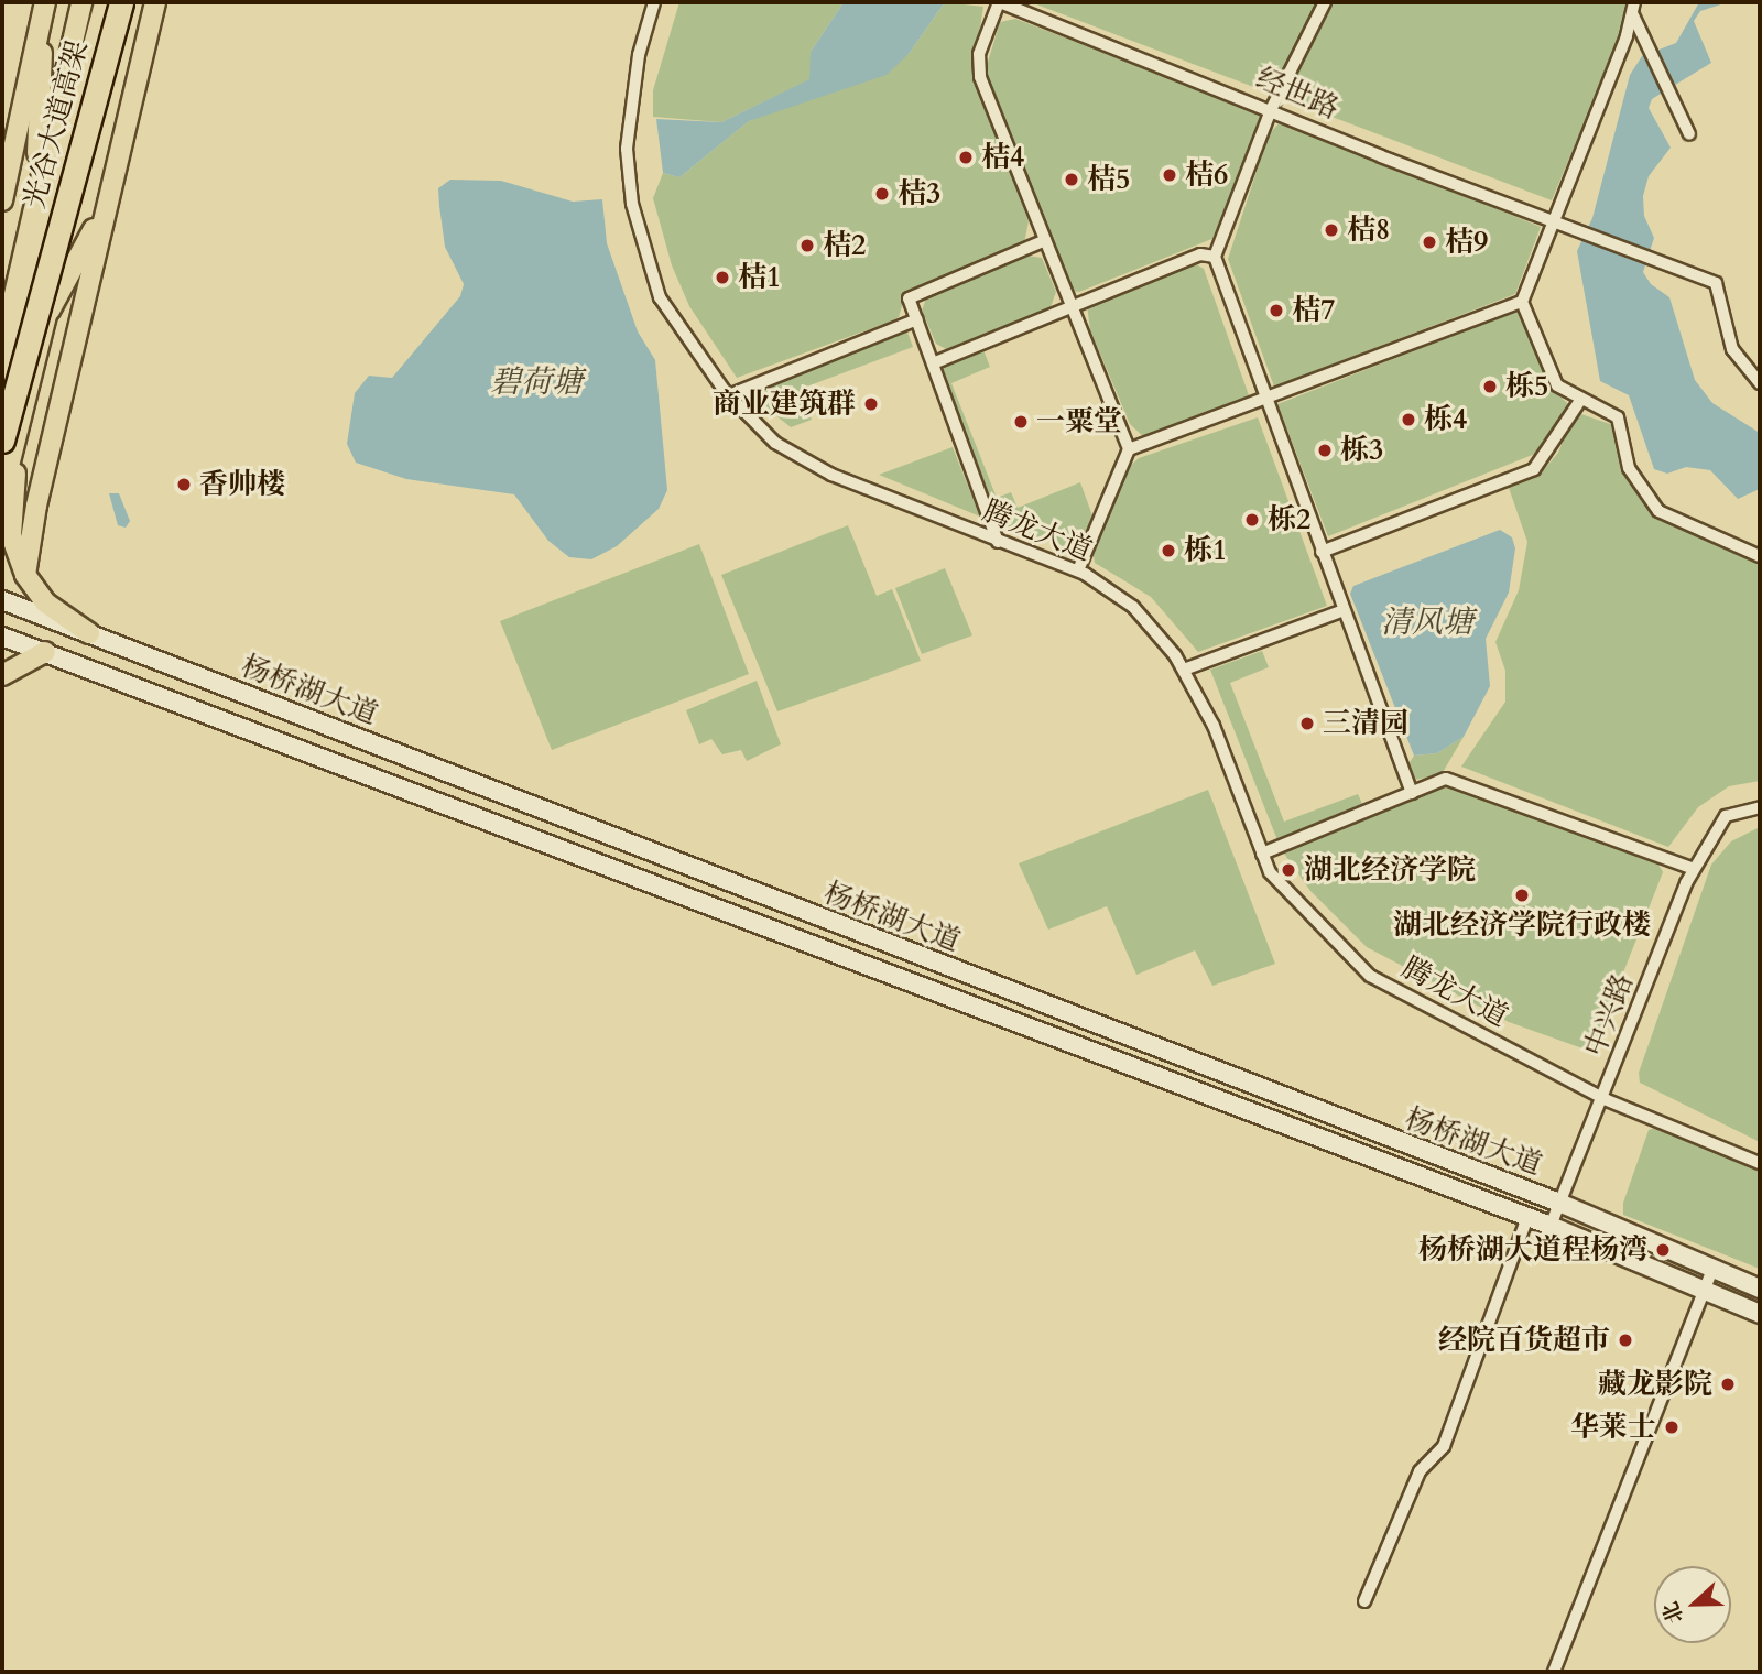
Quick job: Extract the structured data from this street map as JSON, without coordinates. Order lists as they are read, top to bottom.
{
  "streets": {
    "highway": ["光谷大道高架"],
    "main road": ["杨桥湖大道"],
    "street": ["经世路", "腾龙大道", "中兴路"]
  },
  "crossings": [
    ["腾龙大道", "中兴路"],
    ["杨桥湖大道", "中兴路"]
  ],
  "water": ["碧荷塘", "清风塘"],
  "places": [
    "桔4",
    "桔6",
    "桔5",
    "桔3",
    "桔8",
    "桔9",
    "桔2",
    "桔1",
    "桔7",
    "栎5",
    "商业建筑群",
    "栎4",
    "一粟堂",
    "栎3",
    "香帅楼",
    "栎2",
    "栎1",
    "三清园",
    "湖北经济学院",
    "湖北经济学院行政楼",
    "杨桥湖大道程杨湾",
    "经院百货超市",
    "藏龙影院",
    "华莱士"
  ],
  "north": "left"
}
